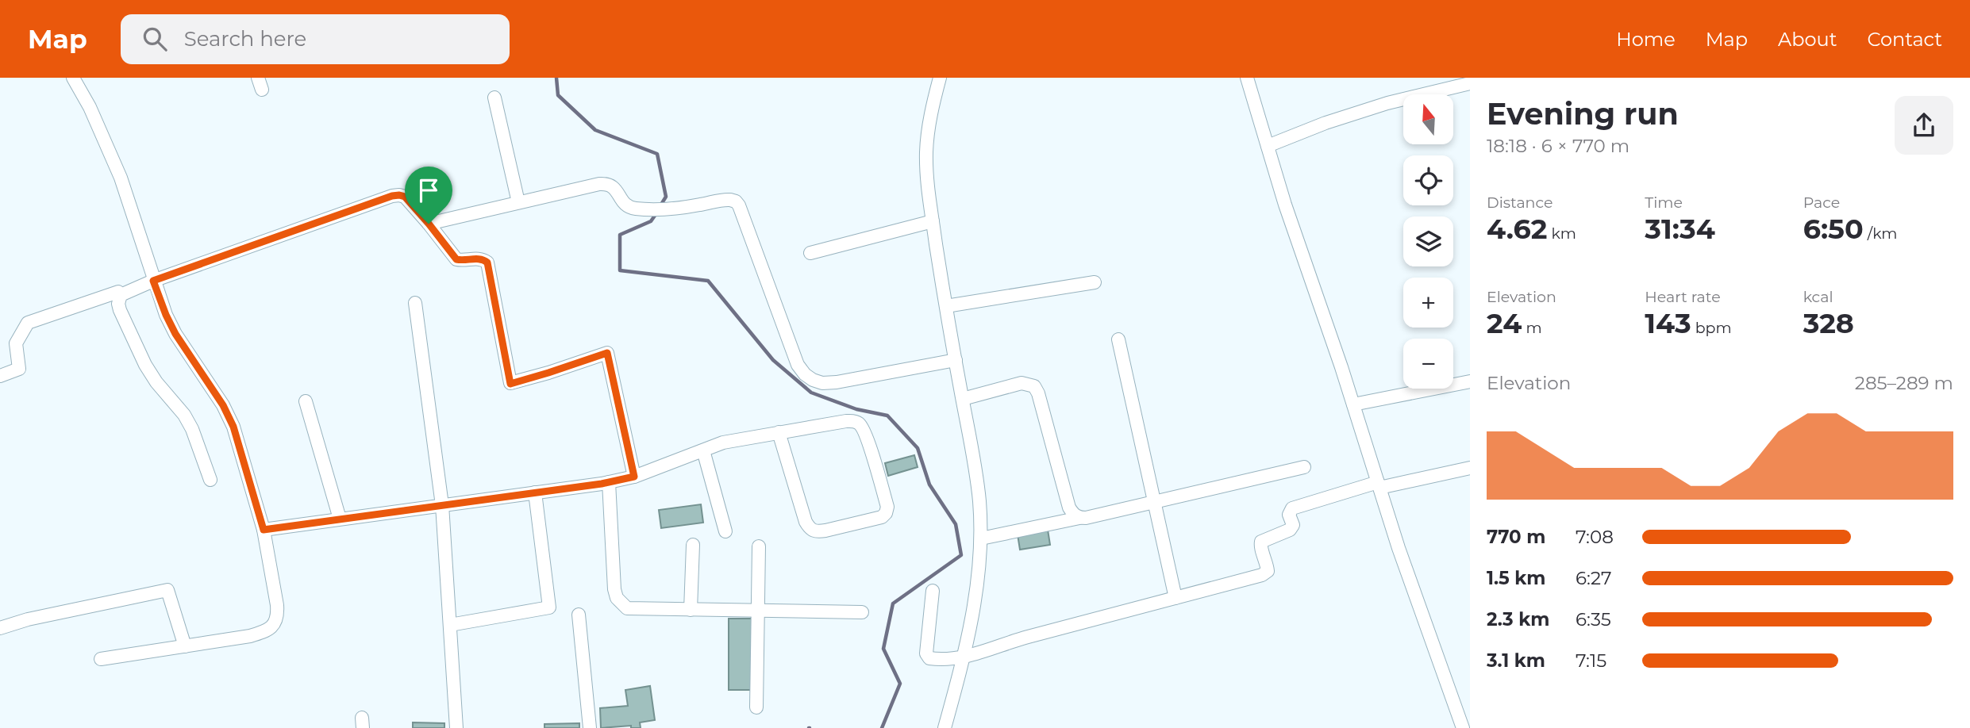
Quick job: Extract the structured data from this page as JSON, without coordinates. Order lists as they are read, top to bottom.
{
  "north": "top",
  "page": {
    "header": "Map",
    "search": "Search here",
    "nav": [
      "Home",
      "Map",
      "About",
      "Contact"
    ],
    "heading": ["Evening run", "18:18 · 6 × 770 m"],
    "map_buttons": ["+", "−"],
    "stats": [
      ["Distance", "4.62 km"],
      ["Time", "31:34"],
      ["Pace", "6:50 /km"],
      ["Elevation", "24 m"],
      ["Heart rate", "143 bpm"],
      ["kcal", "328"]
    ],
    "chart": ["Elevation", "285–289 m"],
    "list": [
      {
        "name": "770 m",
        "note": "7:08"
      },
      {
        "name": "1.5 km",
        "note": "6:27"
      },
      {
        "name": "2.3 km",
        "note": "6:35"
      },
      {
        "name": "3.1 km",
        "note": "7:15"
      }
    ]
  }
}
